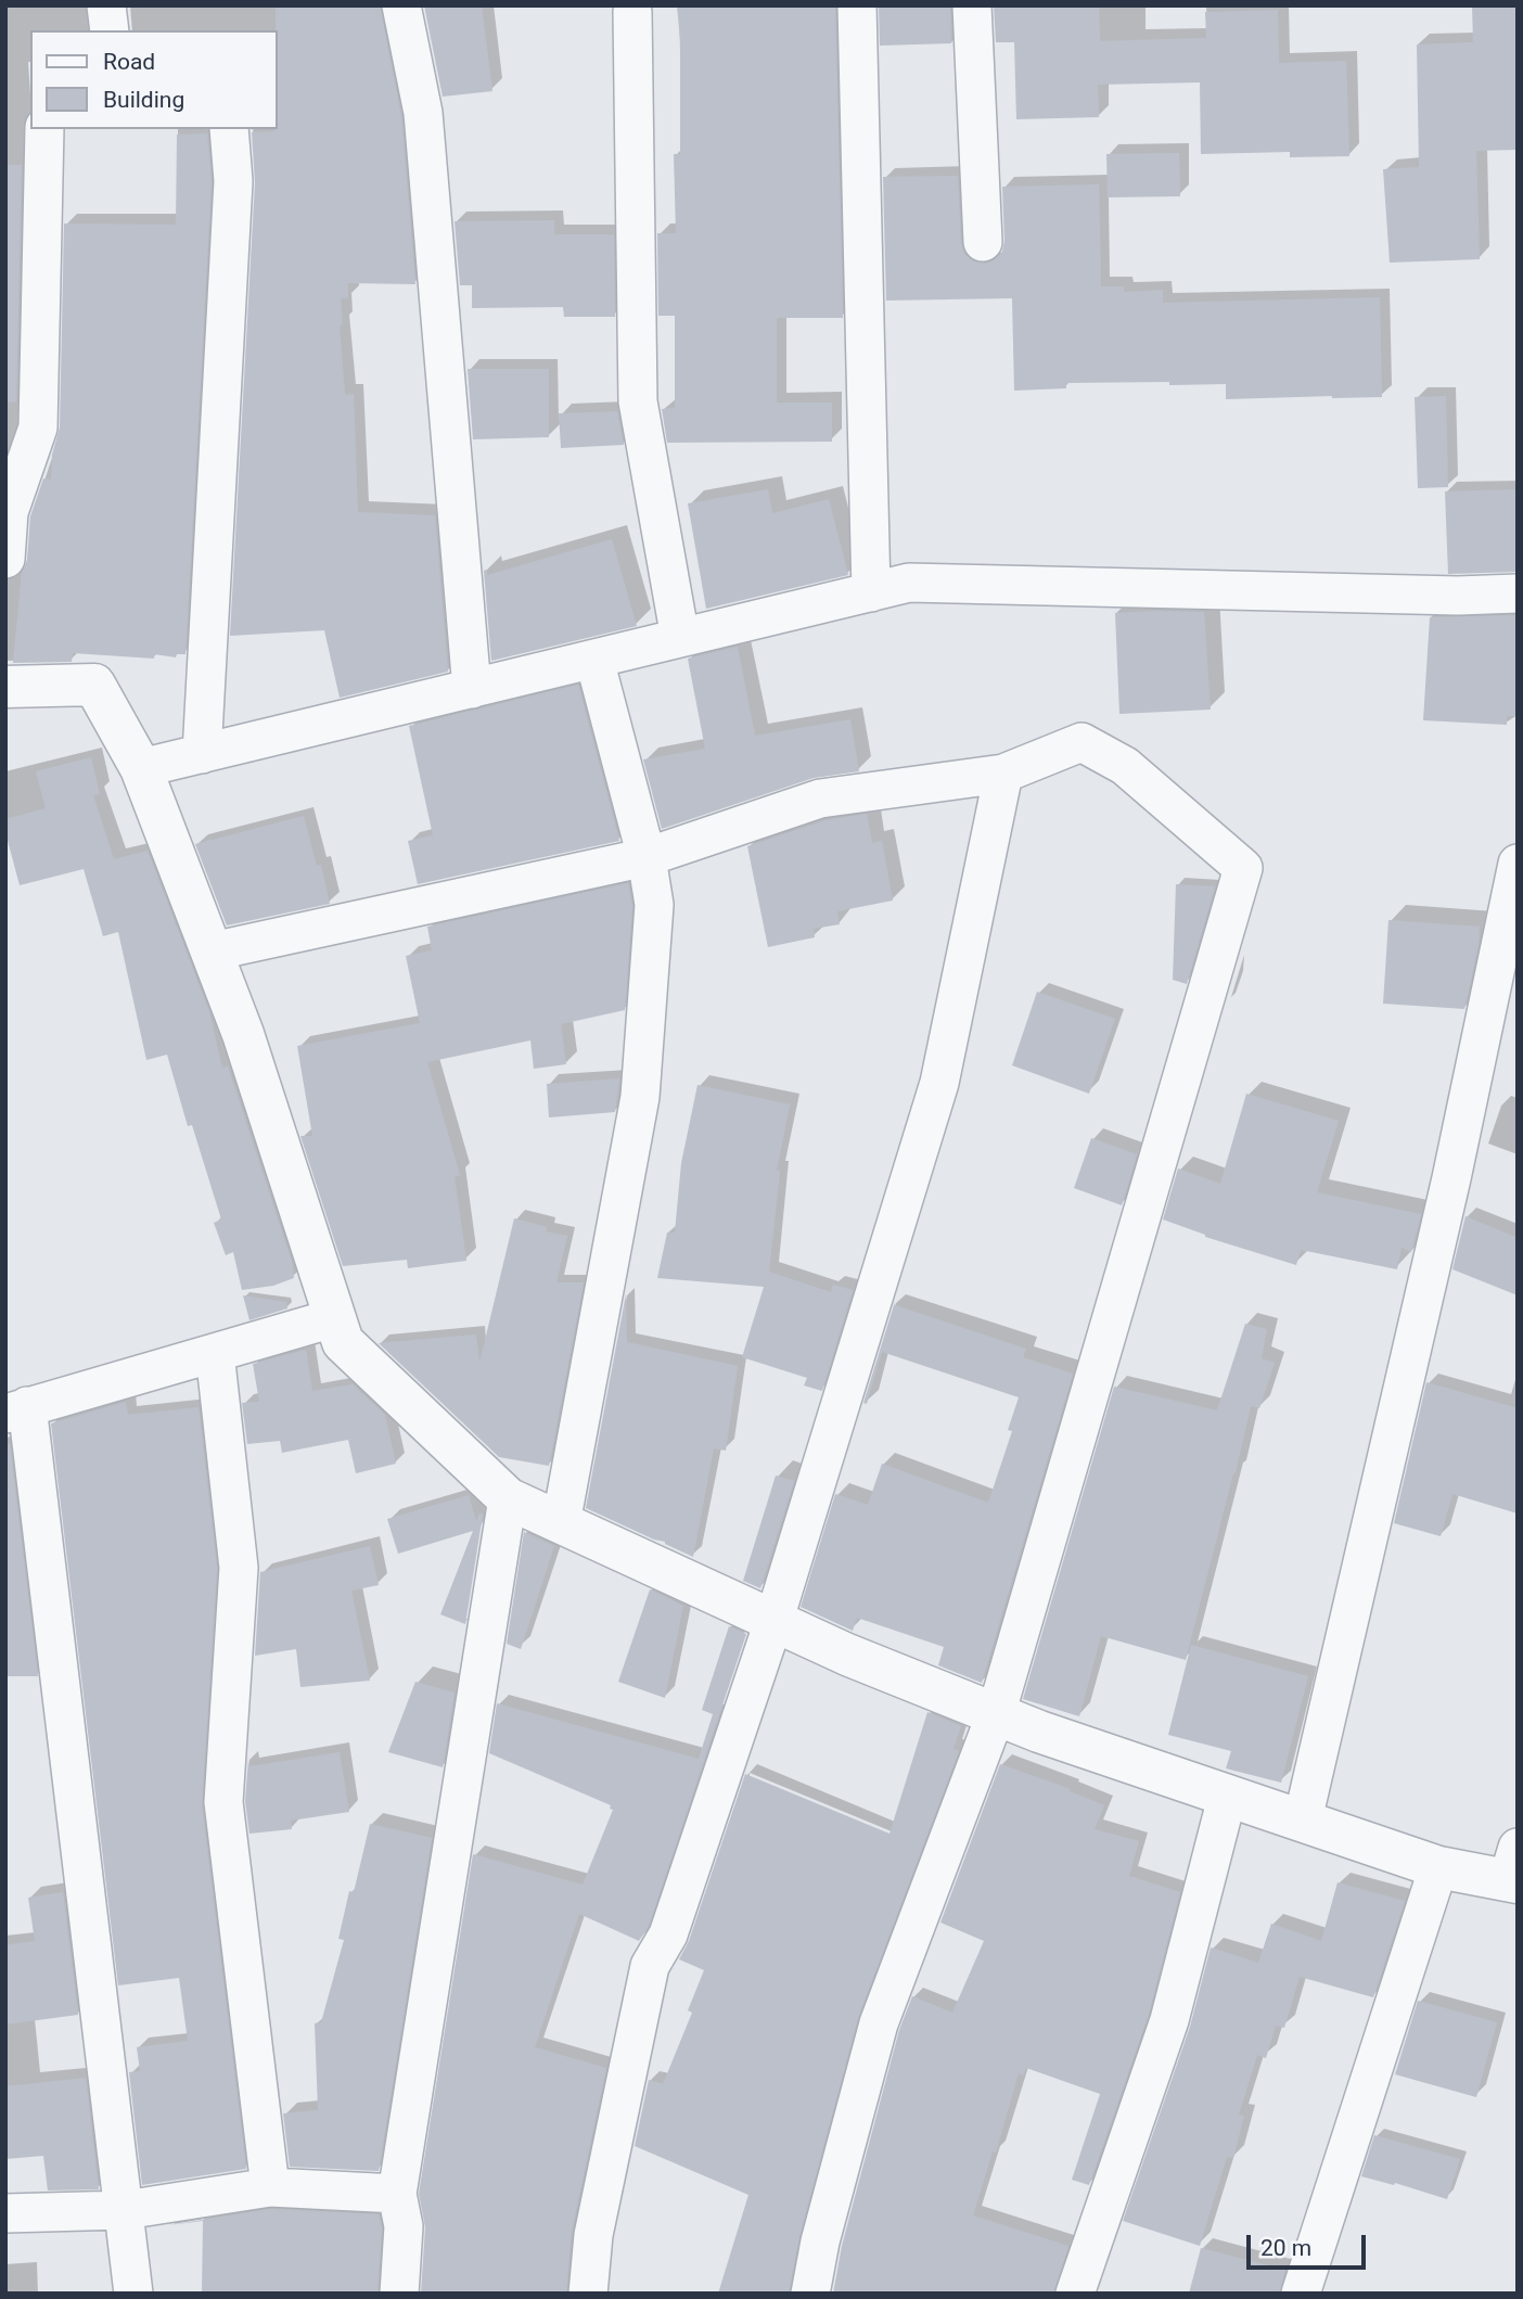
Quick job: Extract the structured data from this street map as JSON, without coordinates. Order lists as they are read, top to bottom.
{
  "legend": ["Road", "Building"],
  "scale_bar": "20 m"
}
